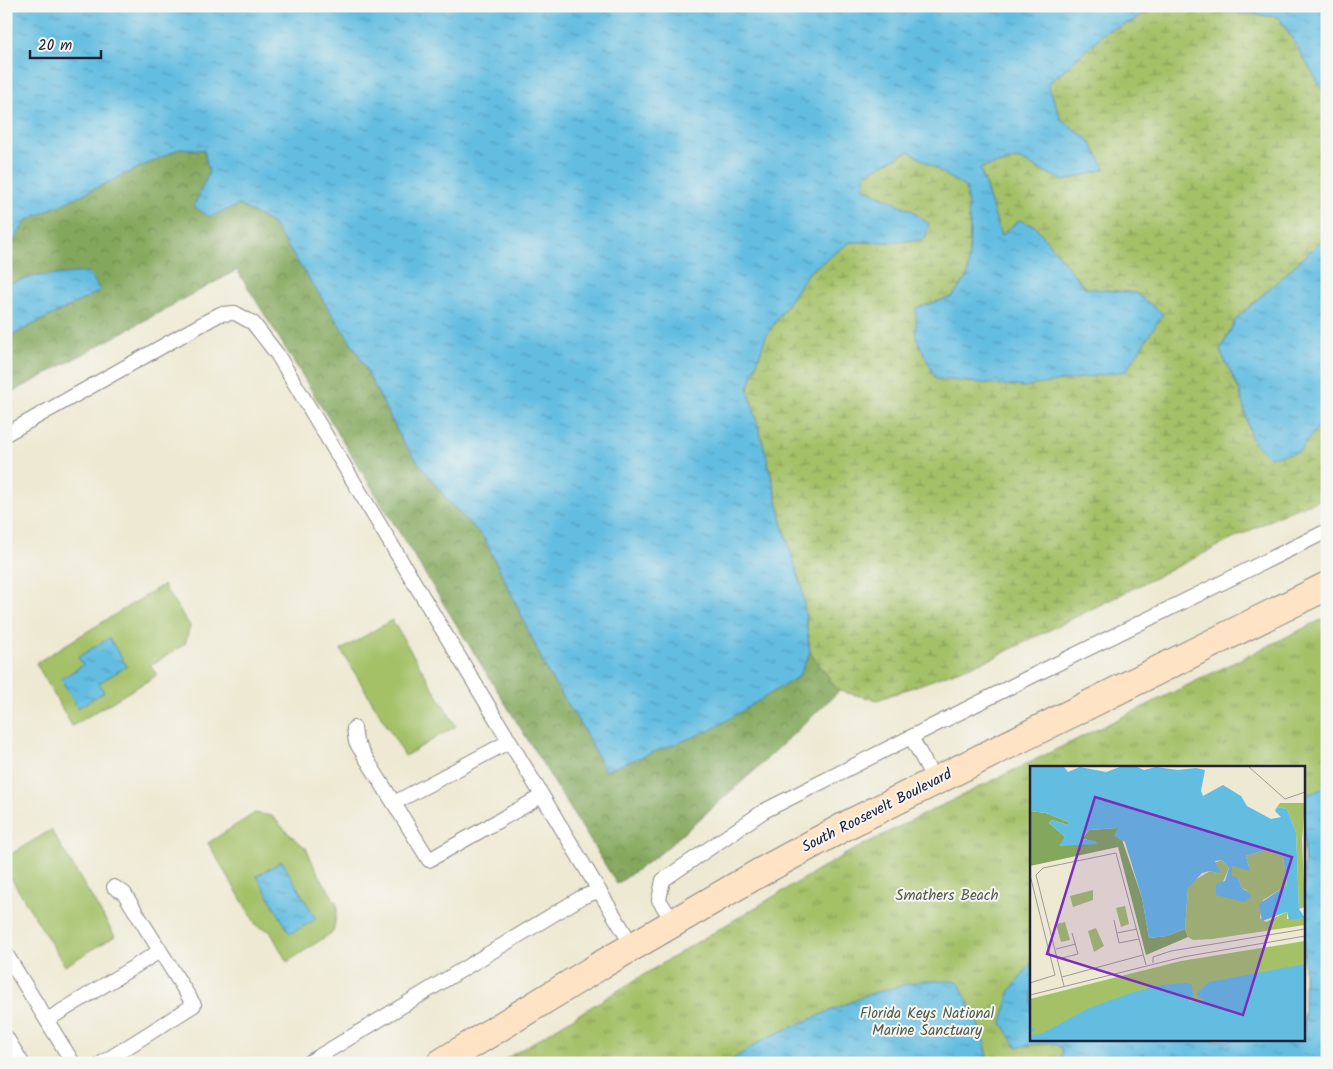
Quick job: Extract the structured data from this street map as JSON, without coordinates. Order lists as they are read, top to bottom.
{
  "streets": {
    "main road": ["South Roosevelt Boulevard"]
  },
  "parks": ["Smathers Beach", "Florida Keys National Marine Sanctuary"],
  "scale_bar": "20 m"
}
